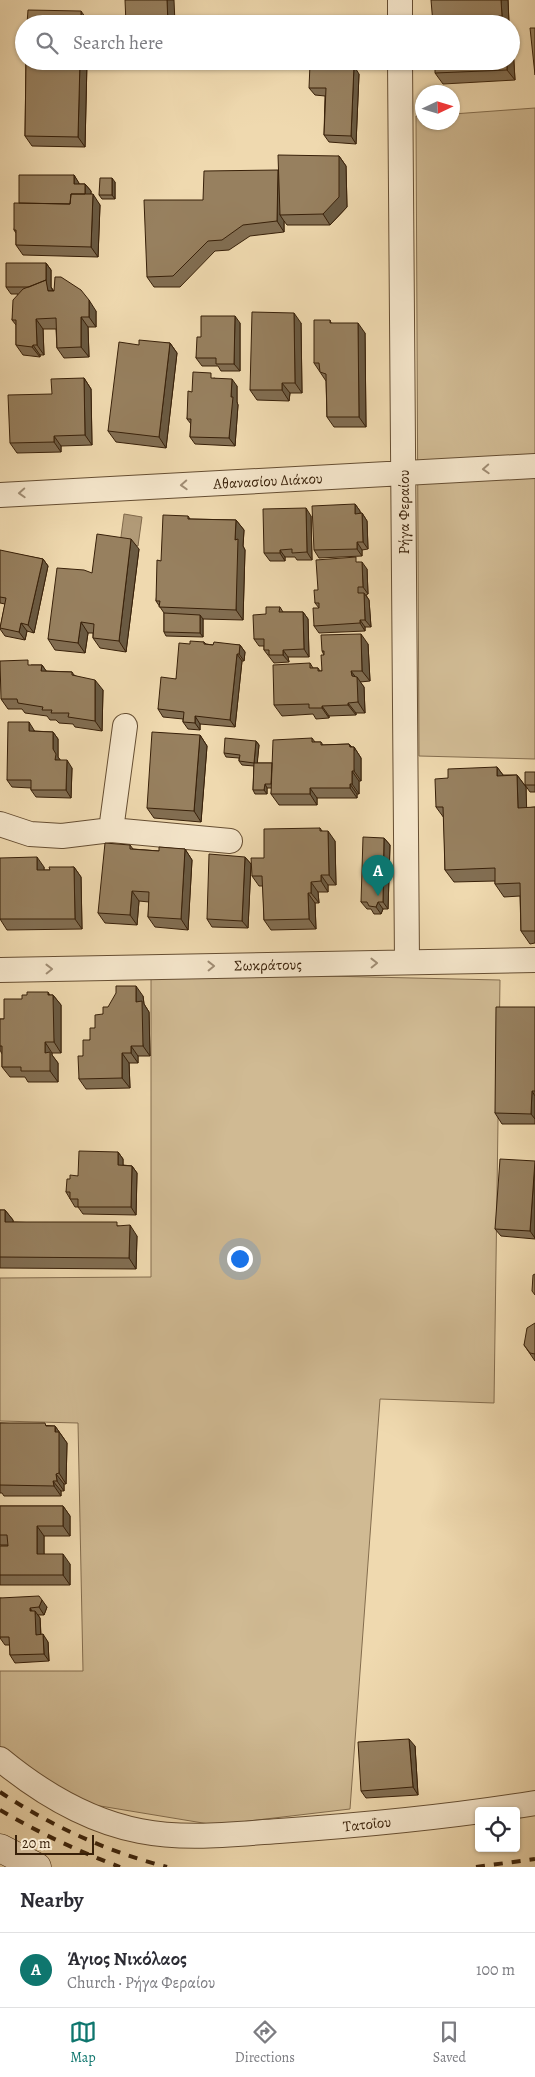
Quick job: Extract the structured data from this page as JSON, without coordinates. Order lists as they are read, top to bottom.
{
  "streets": {
    "street": [
      "Αθανασίου Διάκου",
      "Ρήγα Φεραίου",
      "Σωκράτους",
      "Τατοΐου"
    ]
  },
  "crossings": [
    ["Αθανασίου Διάκου", "Ρήγα Φεραίου"],
    ["Ρήγα Φεραίου", "Σωκράτους"]
  ],
  "one_way": ["Αθανασίου Διάκου"],
  "scale_bar": "20 m",
  "north": "right",
  "page": {
    "search": "Search here",
    "pins": "A",
    "scale": "20 m",
    "heading": "Nearby",
    "list": [
      {
        "mark": "A",
        "name": "Άγιος Νικόλαος",
        "note": "Church · Ρήγα Φεραίου",
        "value": "100 m"
      }
    ],
    "nav": ["Map", "Directions", "Saved"]
  }
}
